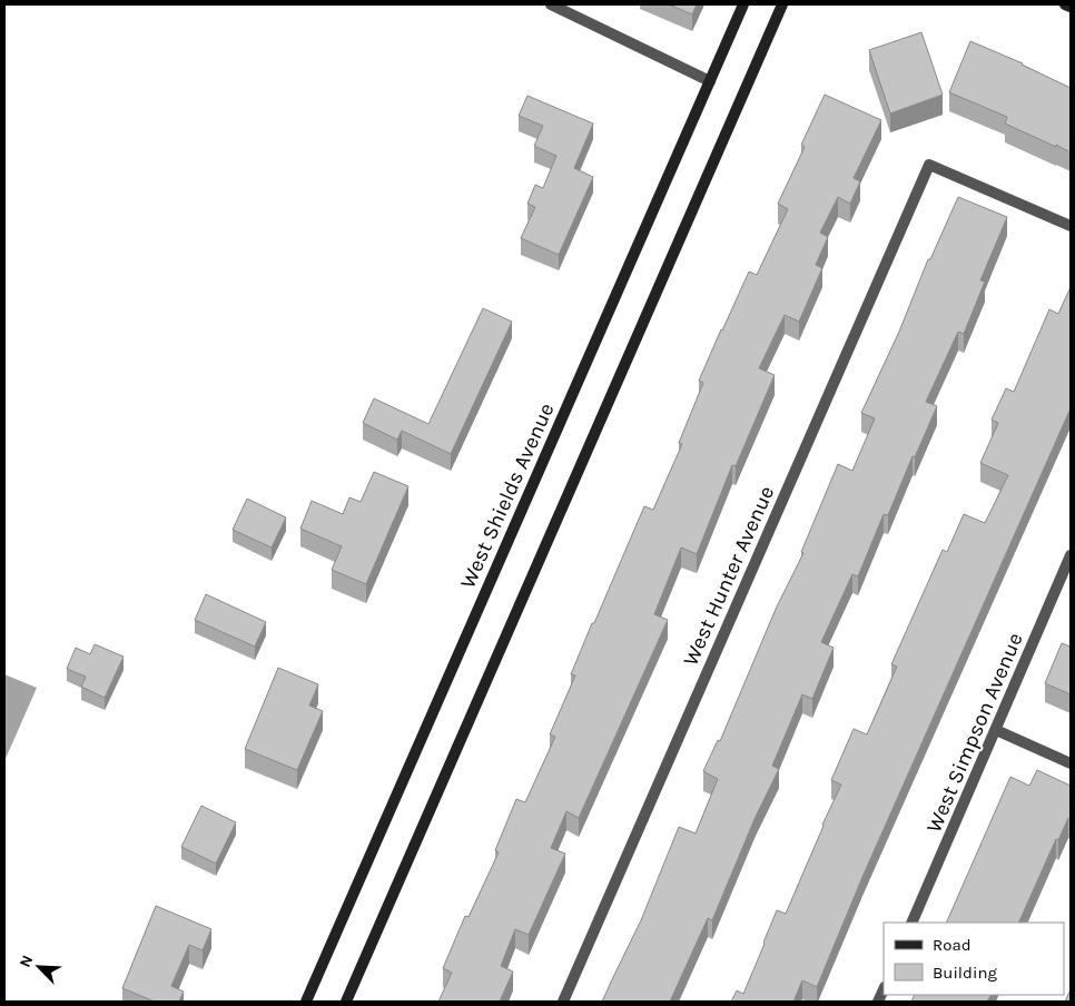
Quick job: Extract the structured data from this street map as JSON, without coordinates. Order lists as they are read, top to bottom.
{
  "streets": {
    "street": ["West Shields Avenue", "West Hunter Avenue", "West Simpson Avenue"]
  },
  "legend": ["Road", "Building"],
  "north": "top left"
}
